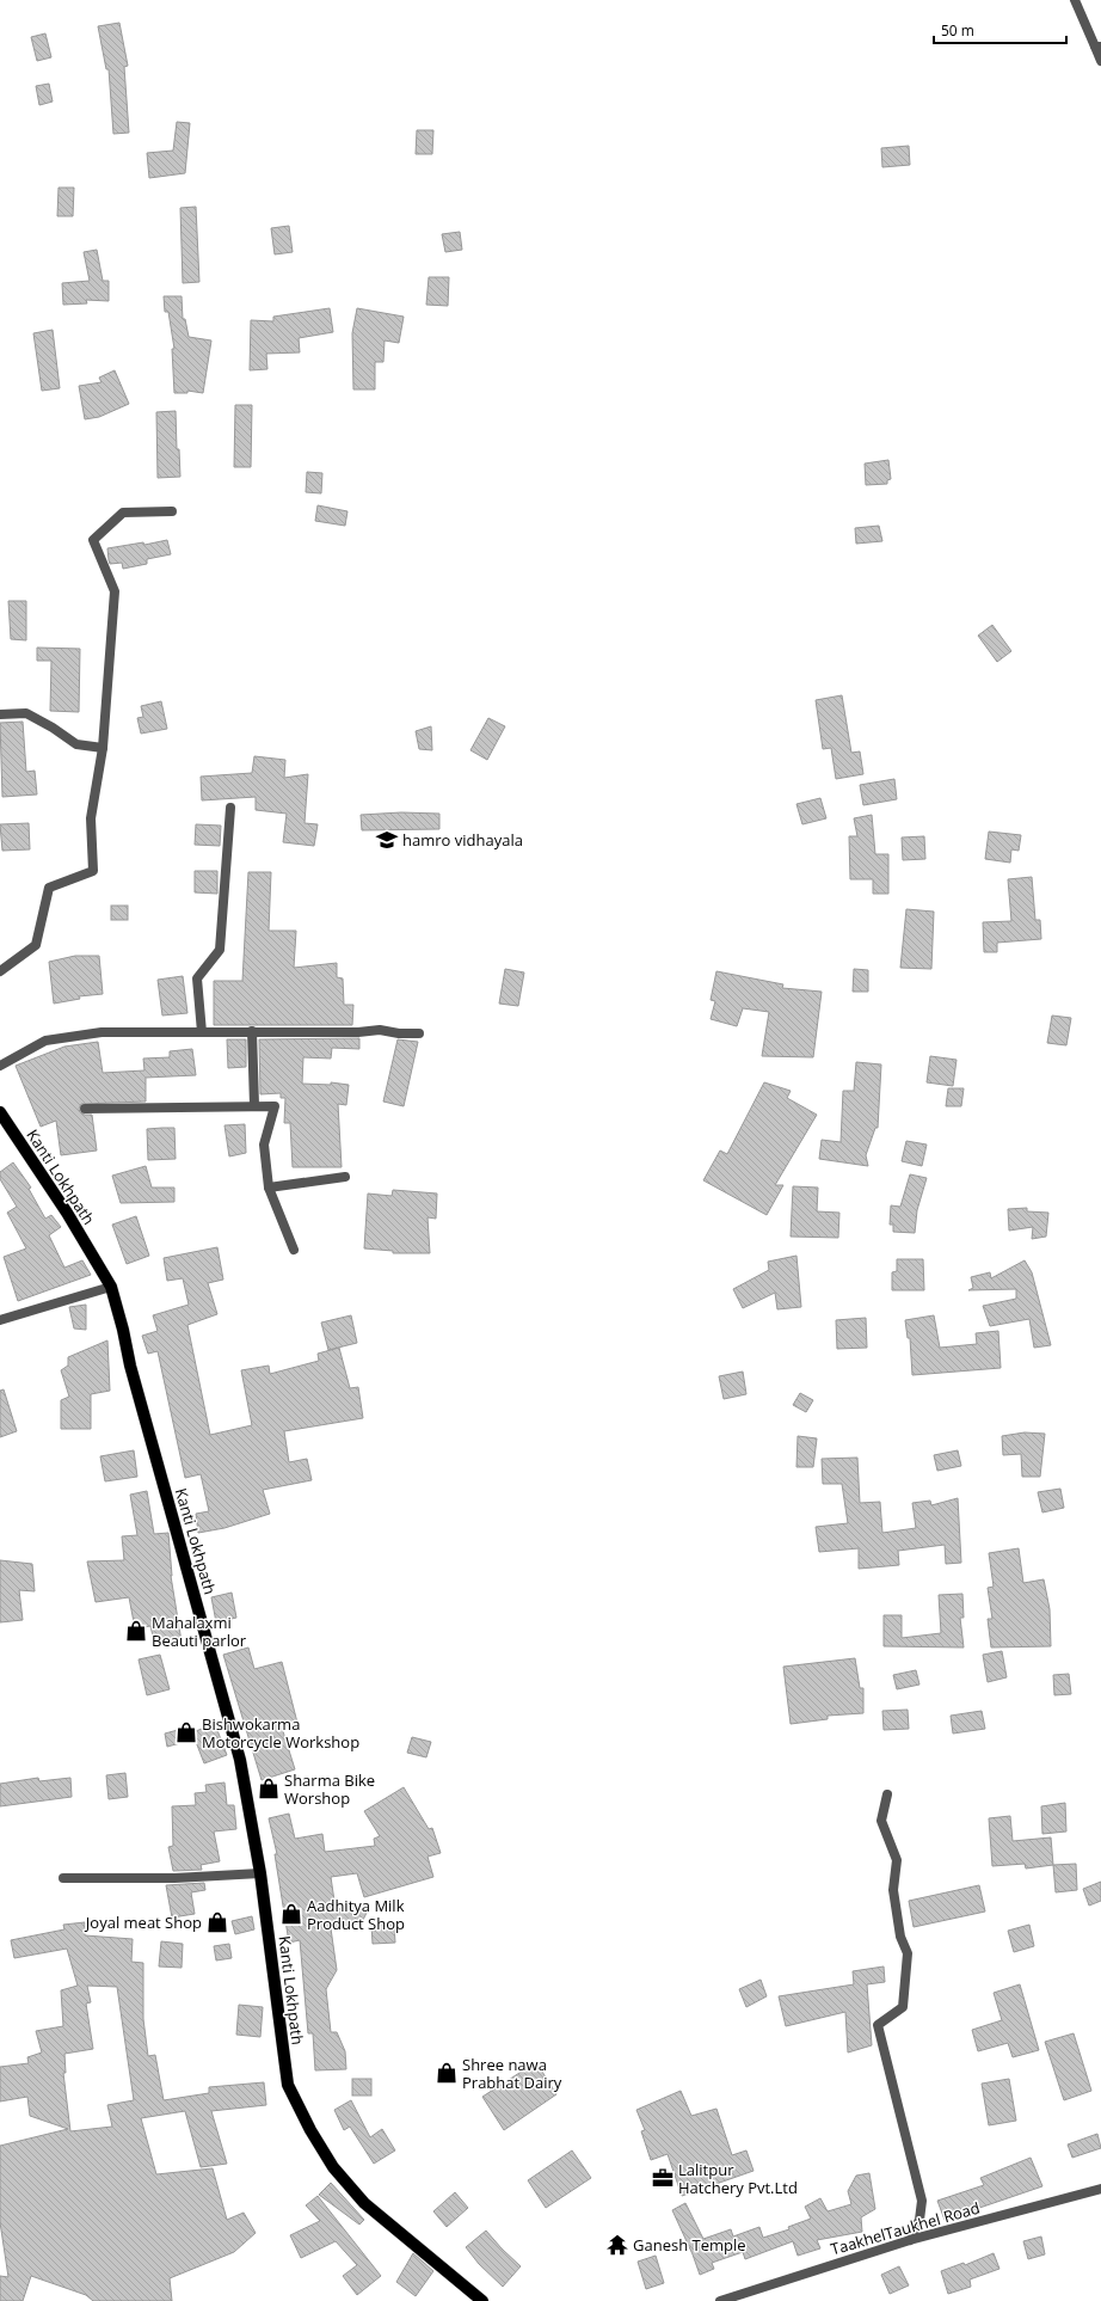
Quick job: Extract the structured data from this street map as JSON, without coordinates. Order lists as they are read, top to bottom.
{
  "streets": {
    "main road": ["Kanti Lokhpath"],
    "street": ["TaakhelTaukhel Road"]
  },
  "places": {
    "school or university": ["hamro vidhayala"],
    "shop": [
      "Mahalaxmi Beauti parlor",
      "Bishwokarma Motorcycle Workshop",
      "Sharma Bike Worshop",
      "Aadhitya Milk Product Shop",
      "Joyal meat Shop",
      "Shree nawa Prabhat Dairy"
    ],
    "office": ["Lalitpur Hatchery Pvt.Ltd"],
    "temple": ["Ganesh Temple"]
  },
  "scale_bar": "50 m"
}
